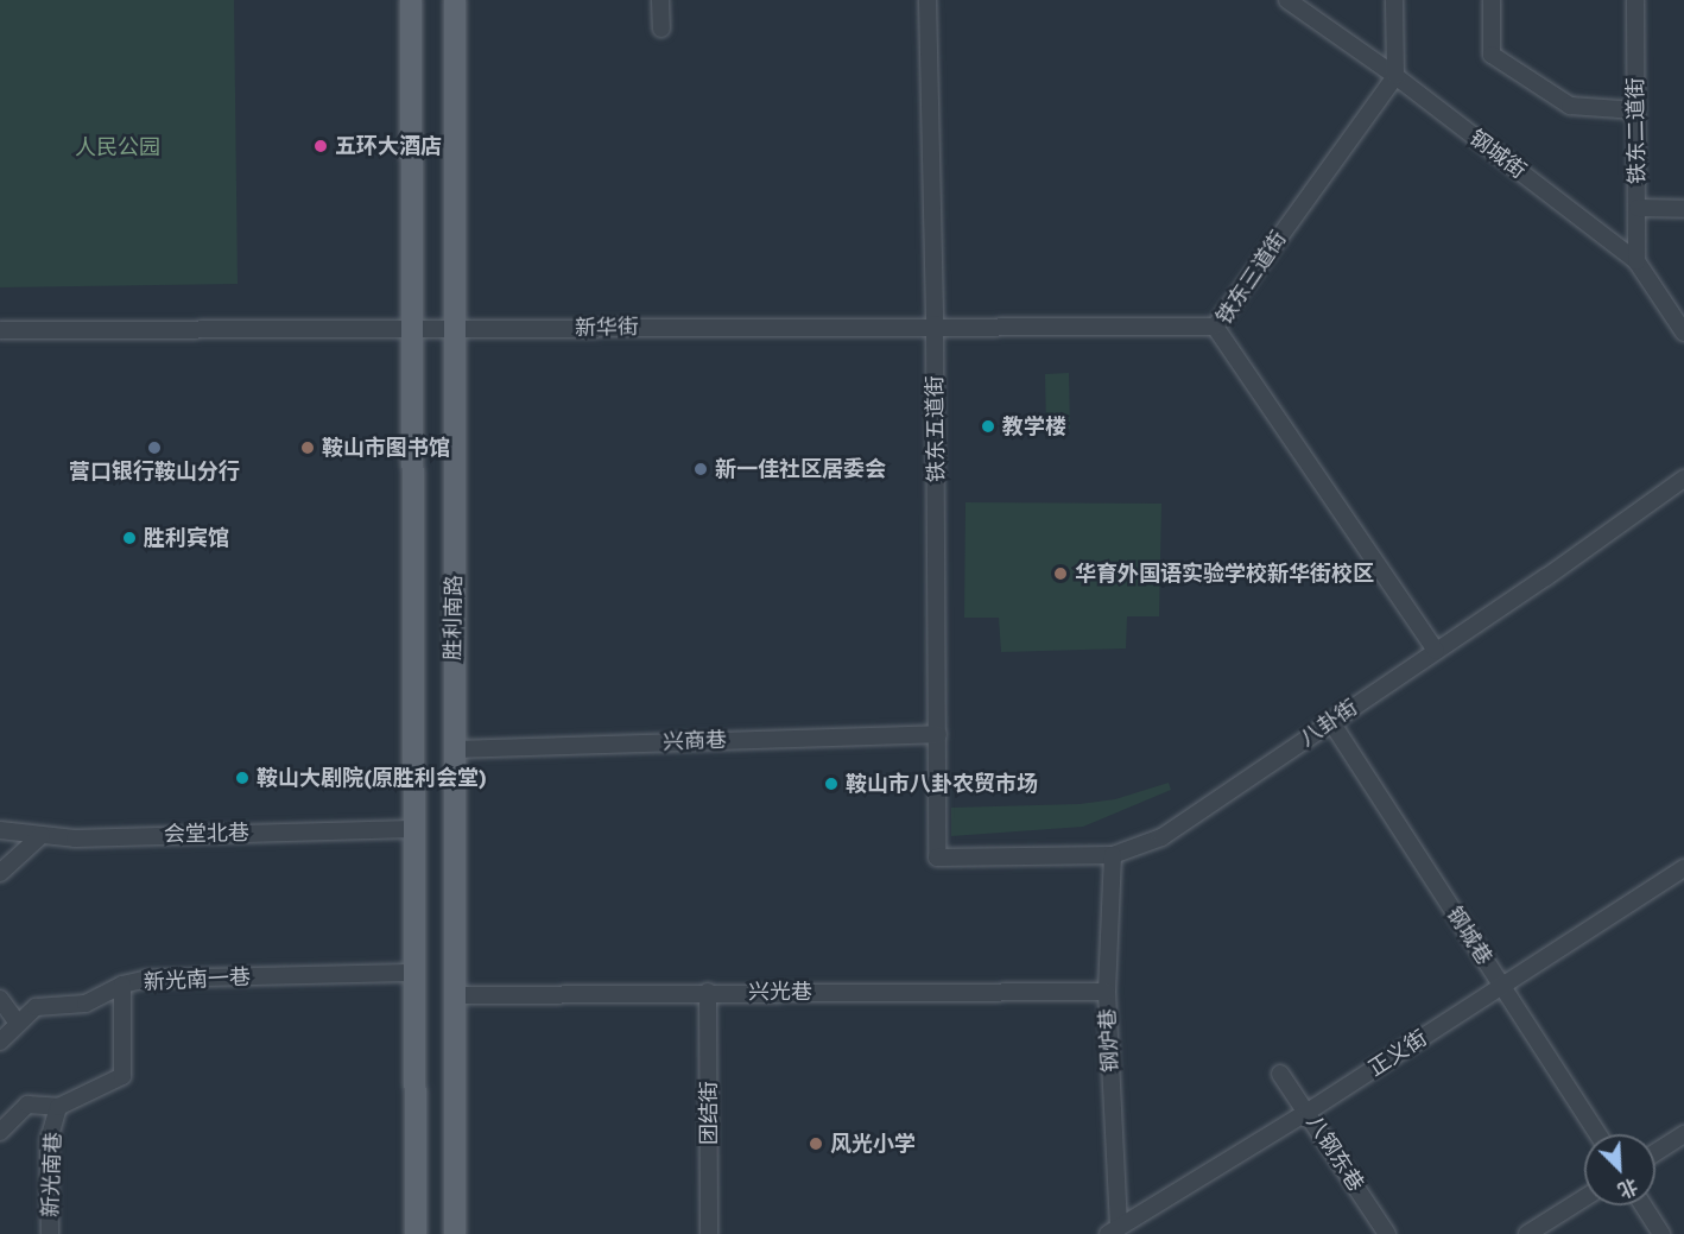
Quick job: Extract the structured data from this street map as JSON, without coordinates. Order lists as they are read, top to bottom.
{
  "streets": {
    "main road": ["胜利南路"],
    "street": [
      "铁东二道街",
      "钢城街",
      "铁东三道街",
      "新华街",
      "铁东五道街",
      "八卦街",
      "兴商巷",
      "会堂北巷",
      "钢城巷",
      "新光南一巷",
      "兴光巷",
      "钢炉巷",
      "正义街",
      "团结街",
      "八钢东巷",
      "新光南巷"
    ]
  },
  "crossings": [
    ["铁东二道街", "钢城街"],
    ["钢城街", "铁东三道街"],
    ["铁东三道街", "新华街"],
    ["铁东三道街", "八卦街"],
    ["新华街", "铁东五道街"],
    ["新华街", "胜利南路"],
    ["铁东五道街", "八卦街"],
    ["铁东五道街", "兴商巷"],
    ["胜利南路", "兴商巷"],
    ["胜利南路", "会堂北巷"],
    ["胜利南路", "新光南一巷"],
    ["胜利南路", "兴光巷"],
    ["八卦街", "钢城巷"],
    ["八卦街", "钢炉巷"],
    ["钢城巷", "正义街"],
    ["新光南一巷", "新光南巷"],
    ["兴光巷", "钢炉巷"],
    ["兴光巷", "团结街"],
    ["钢炉巷", "正义街"],
    ["正义街", "八钢东巷"]
  ],
  "parks": ["人民公园"],
  "places": [
    "五环大酒店",
    "教学楼",
    "营口银行鞍山分行",
    "鞍山市图书馆",
    "新一佳社区居委会",
    "胜利宾馆",
    "华育外国语实验学校新华街校区",
    "鞍山大剧院(原胜利会堂)",
    "鞍山市八卦农贸市场",
    "风光小学"
  ],
  "north": "bottom right"
}
